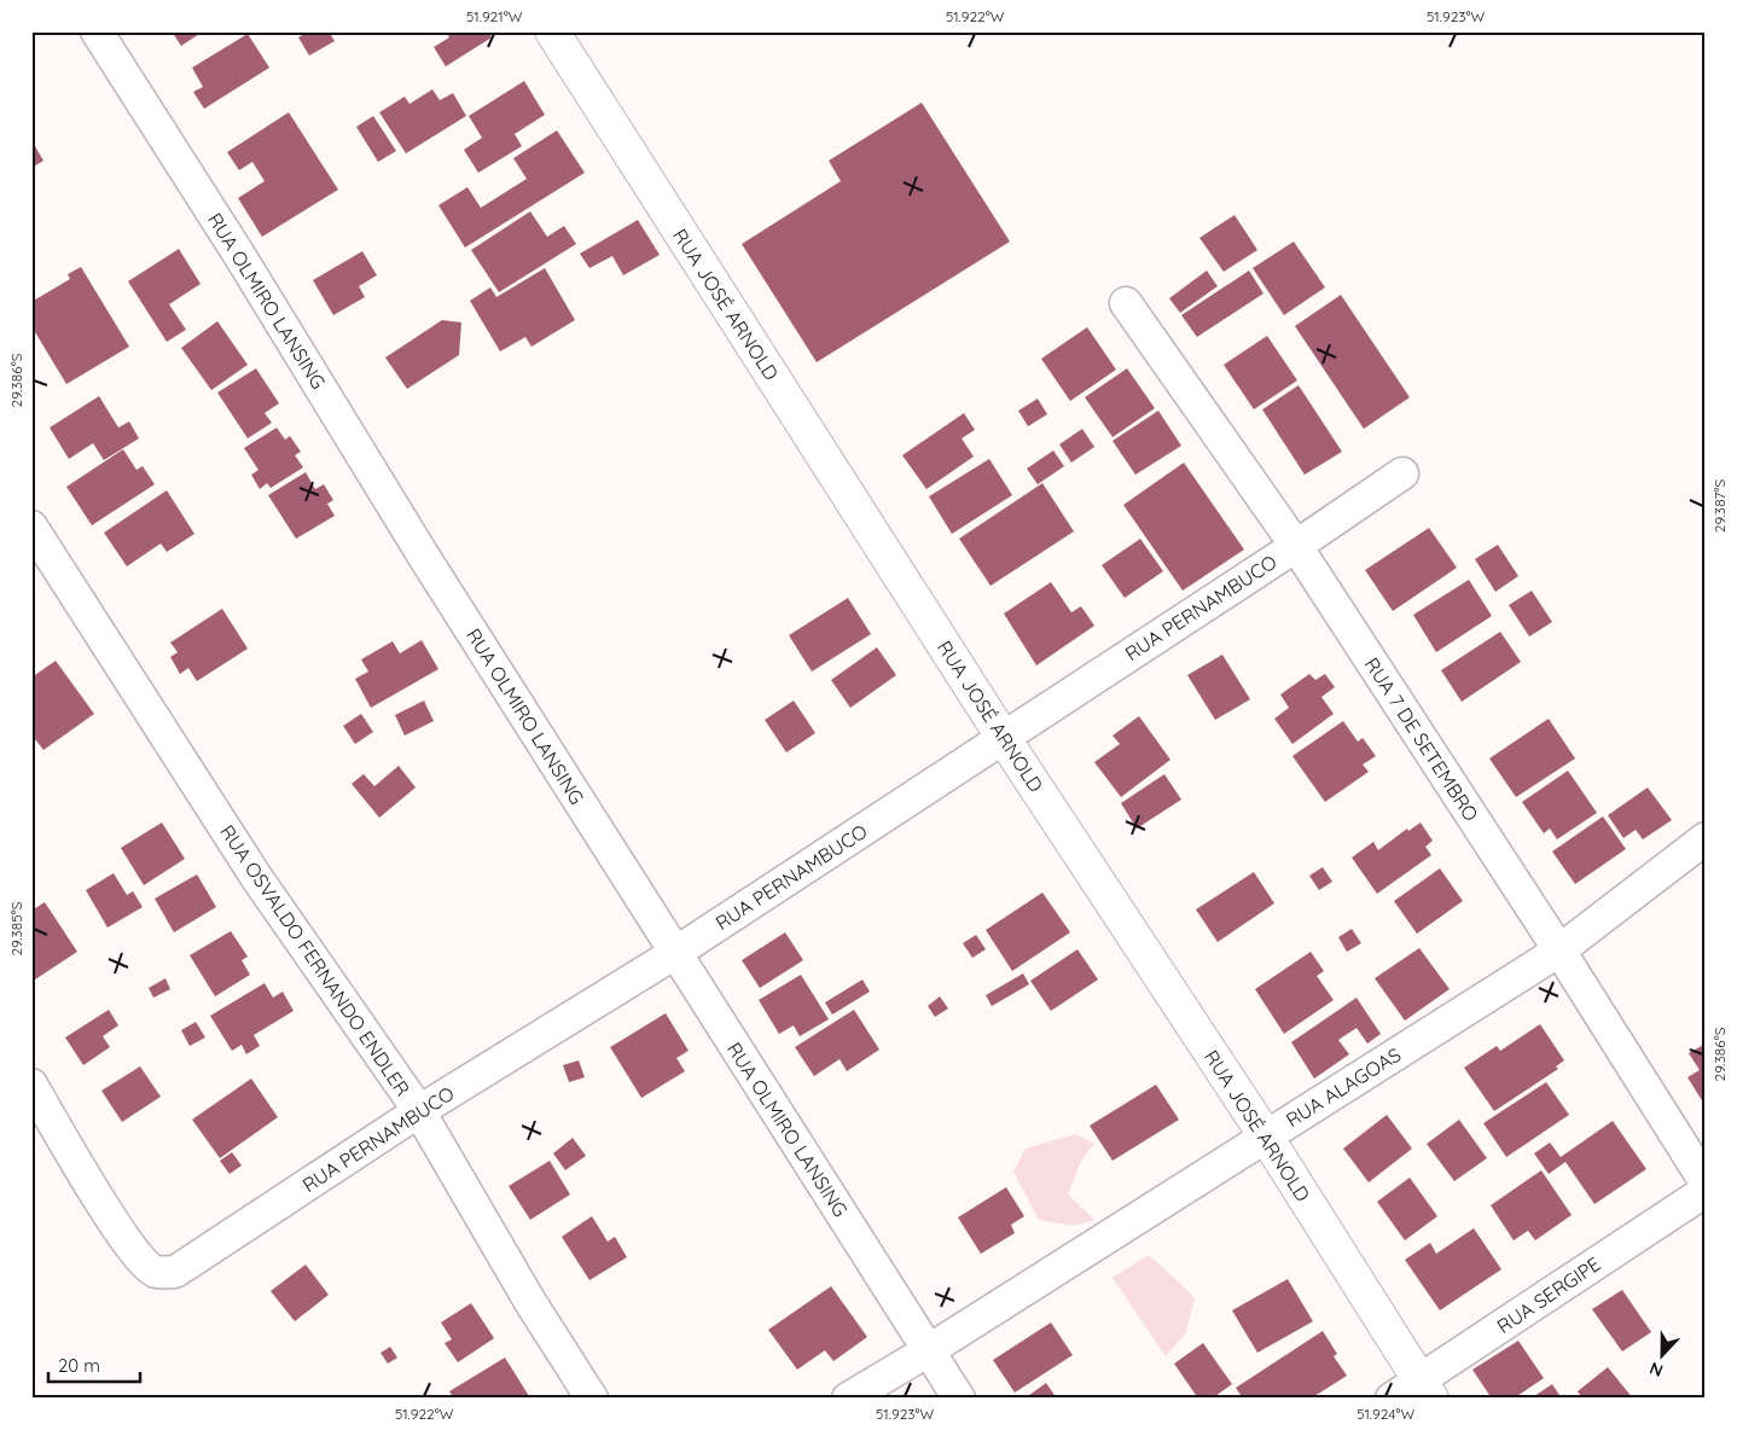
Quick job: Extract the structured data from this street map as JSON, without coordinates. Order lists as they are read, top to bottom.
{
  "streets": {
    "street": [
      "RUA OLMIRO LANSING",
      "RUA JOSÉ ARNOLD",
      "RUA PERNAMBUCO",
      "RUA 7 DE SETEMBRO",
      "RUA OSVALDO FERNANDO ENDLER",
      "RUA ALAGOAS",
      "RUA SERGIPE"
    ]
  },
  "crossings": [
    ["RUA OLMIRO LANSING", "RUA PERNAMBUCO"],
    ["RUA OLMIRO LANSING", "RUA ALAGOAS"],
    ["RUA JOSÉ ARNOLD", "RUA PERNAMBUCO"],
    ["RUA JOSÉ ARNOLD", "RUA ALAGOAS"],
    ["RUA JOSÉ ARNOLD", "RUA SERGIPE"],
    ["RUA PERNAMBUCO", "RUA 7 DE SETEMBRO"],
    ["RUA PERNAMBUCO", "RUA OSVALDO FERNANDO ENDLER"],
    ["RUA 7 DE SETEMBRO", "RUA ALAGOAS"]
  ],
  "scale_bar": "20 m",
  "north": "bottom",
  "coordinates": [
    "51.921°W",
    "51.922°W",
    "51.923°W",
    "29.386°S",
    "29.387°S",
    "29.385°S",
    "51.924°W"
  ]
}
